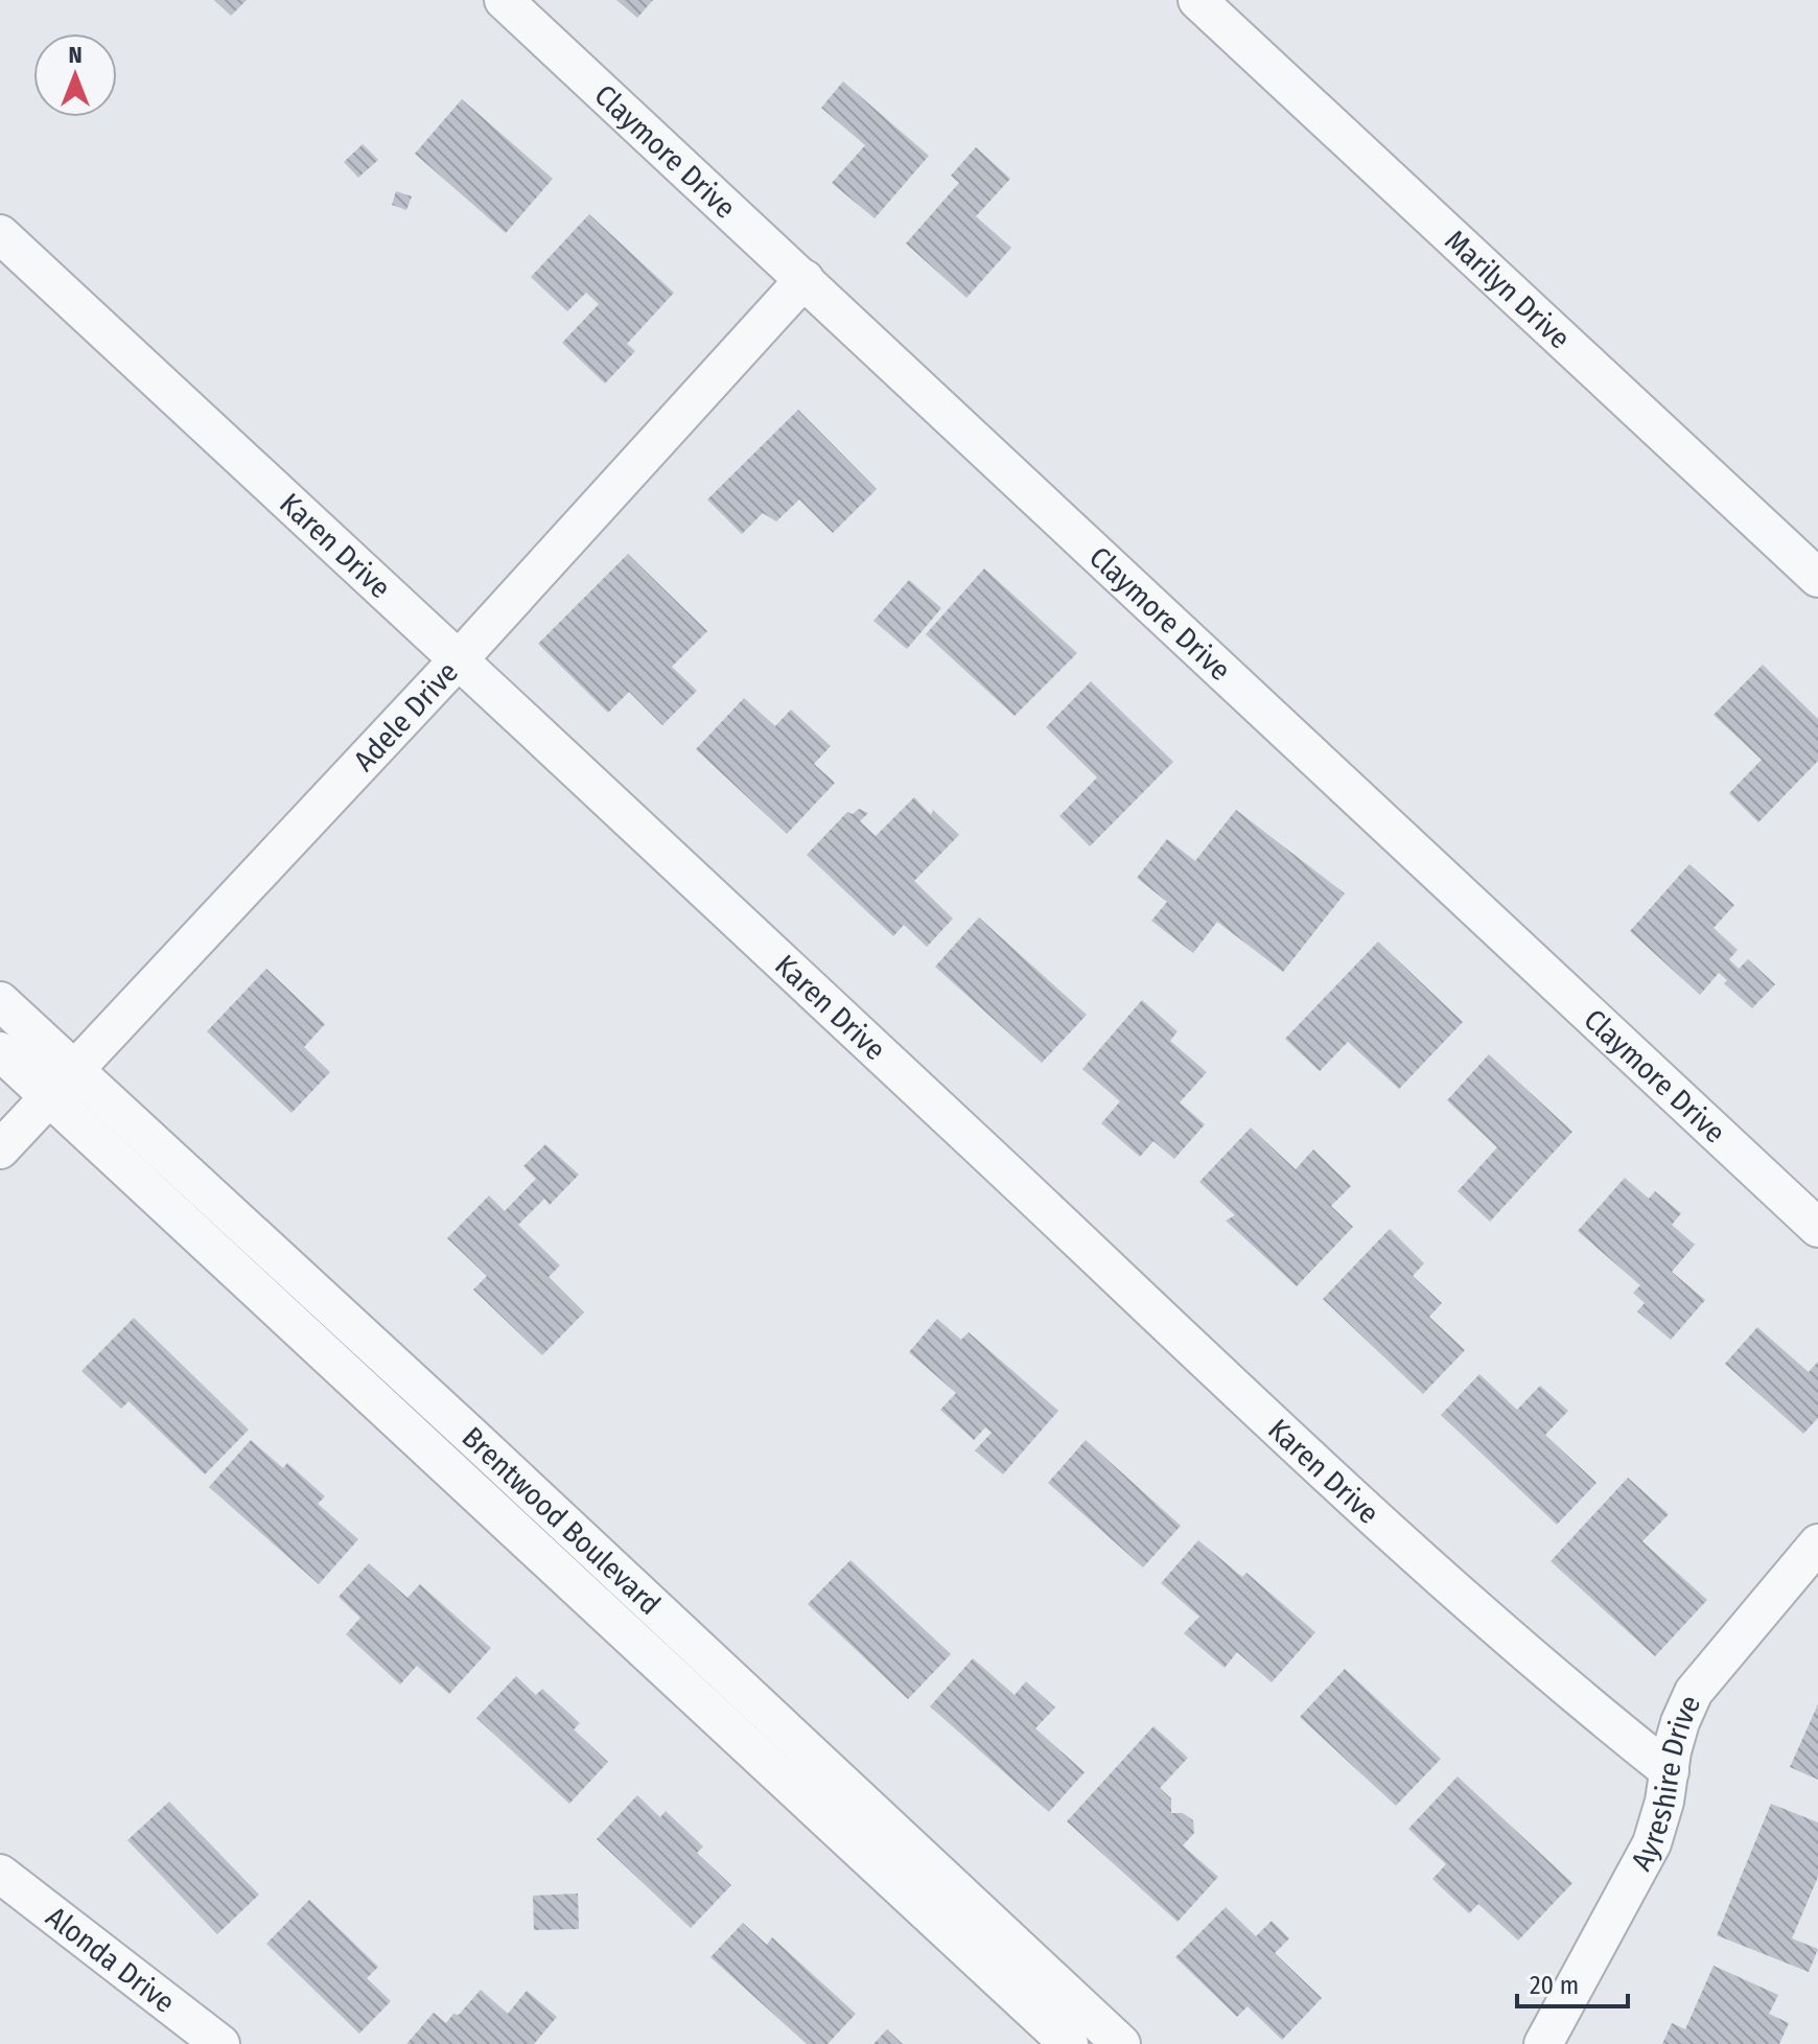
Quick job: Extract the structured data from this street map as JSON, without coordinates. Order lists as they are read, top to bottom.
{
  "streets": {
    "street": [
      "Claymore Drive",
      "Marilyn Drive",
      "Karen Drive",
      "Adele Drive",
      "Brentwood Boulevard",
      "Ayreshire Drive",
      "Alonda Drive"
    ]
  },
  "crossings": [
    ["Claymore Drive", "Adele Drive"],
    ["Karen Drive", "Adele Drive"],
    ["Karen Drive", "Ayreshire Drive"],
    ["Adele Drive", "Brentwood Boulevard"]
  ],
  "scale_bar": "20 m",
  "north": "top"
}
